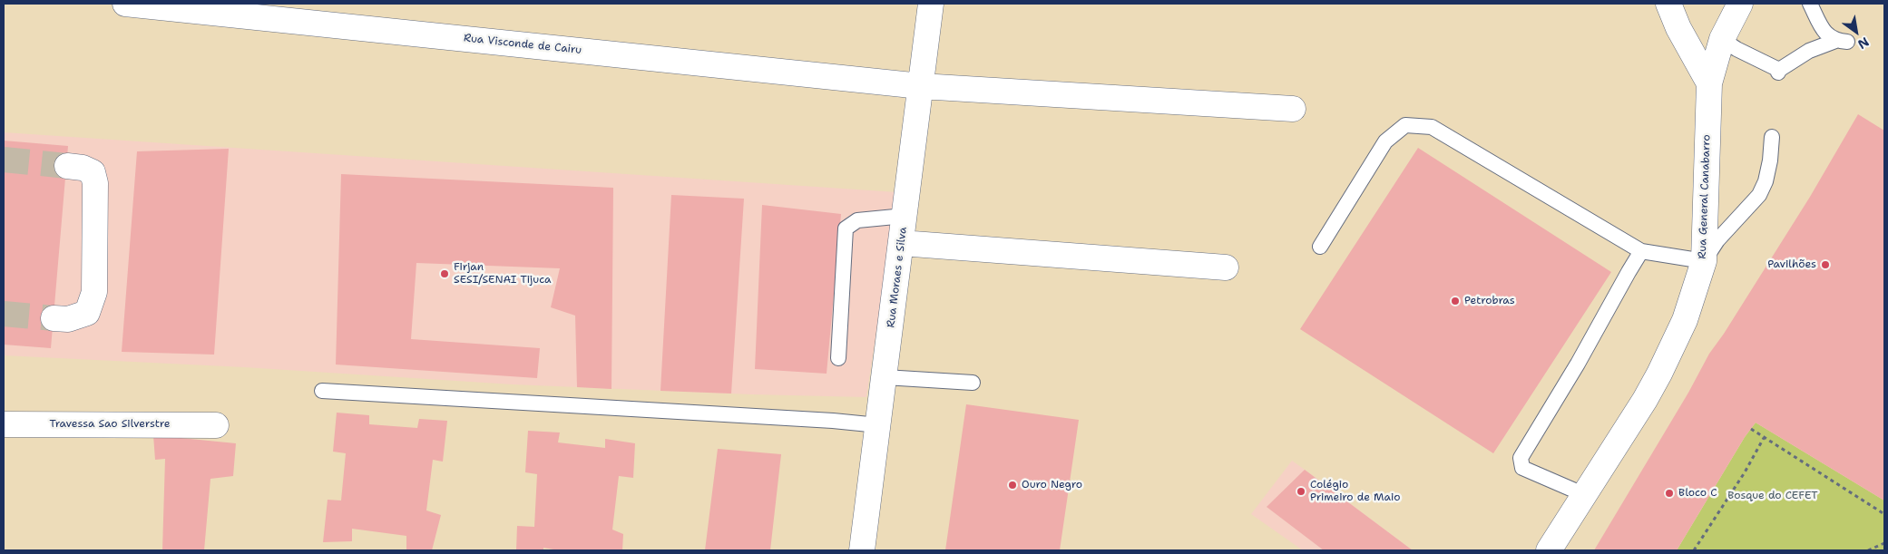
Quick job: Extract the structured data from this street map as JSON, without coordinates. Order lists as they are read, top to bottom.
{
  "streets": {
    "street": [
      "Rua Visconde de Cairu",
      "Rua General Canabarro",
      "Rua Moraes e Silva",
      "Travessa Sao Silverstre"
    ]
  },
  "crossings": [
    ["Rua Visconde de Cairu", "Rua Moraes e Silva"]
  ],
  "parks": ["Bosque do CEFET"],
  "places": [
    "Pavilhões",
    "Firjan SESI/SENAI Tijuca",
    "Petrobras",
    "Ouro Negro",
    "Colégio Primeiro de Maio",
    "Bloco C"
  ],
  "north": "bottom right"
}
